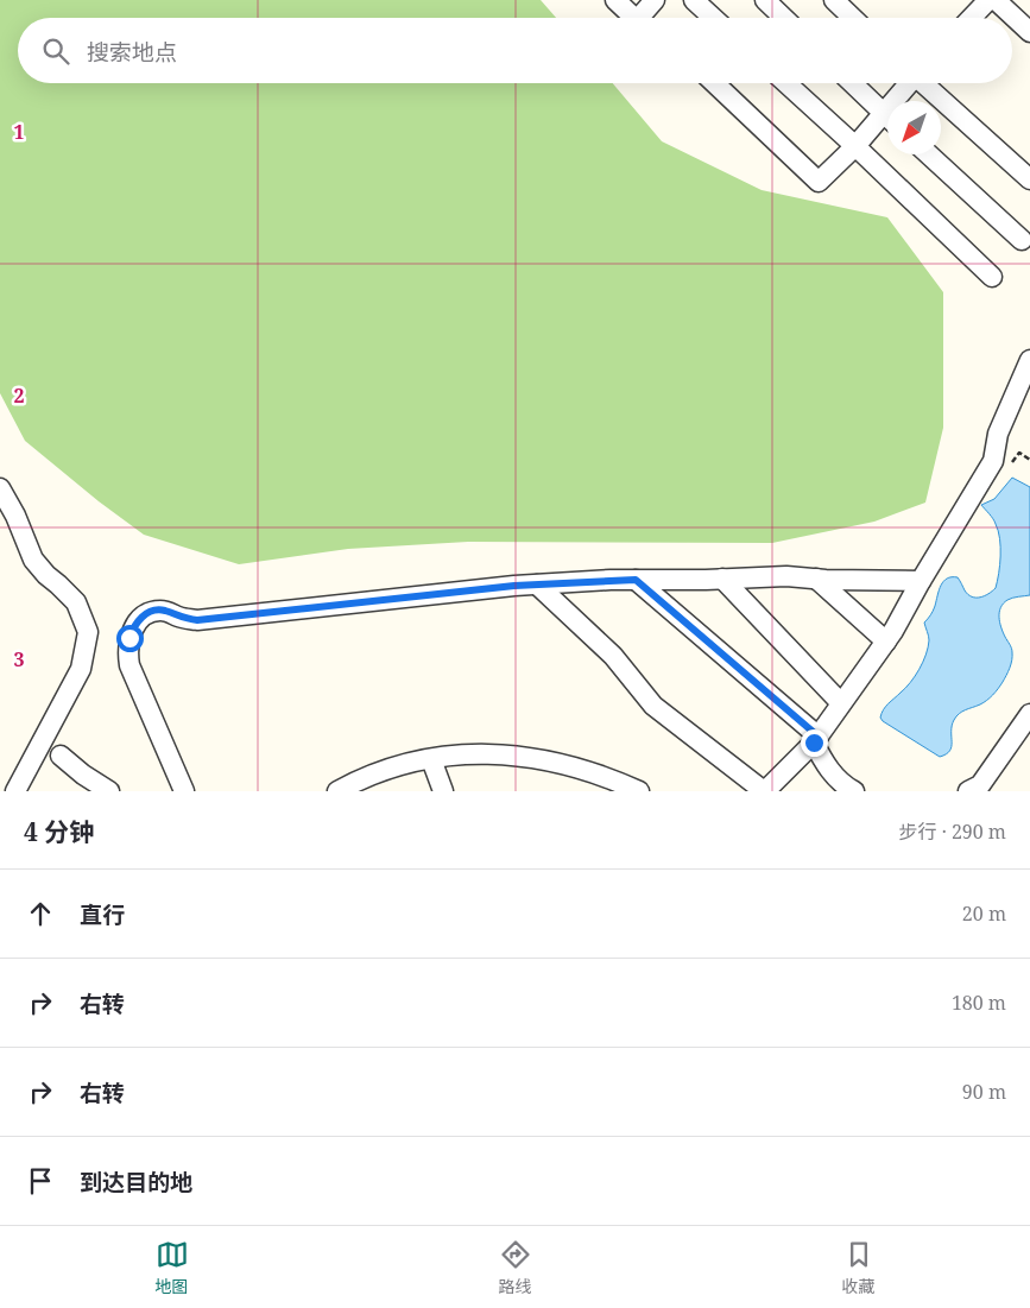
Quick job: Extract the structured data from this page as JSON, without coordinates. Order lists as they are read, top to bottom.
{
  "north": "bottom left",
  "page": {
    "search": "搜索地点",
    "heading": ["4 分钟", "步行 · 290 m"],
    "list": [
      ["直行", "20 m"],
      ["右转", "180 m"],
      ["右转", "90 m"],
      "到达目的地"
    ],
    "nav": ["地图", "路线", "收藏"]
  },
  "grid": {
    "rows": ["1", "2", "3"]
  }
}
